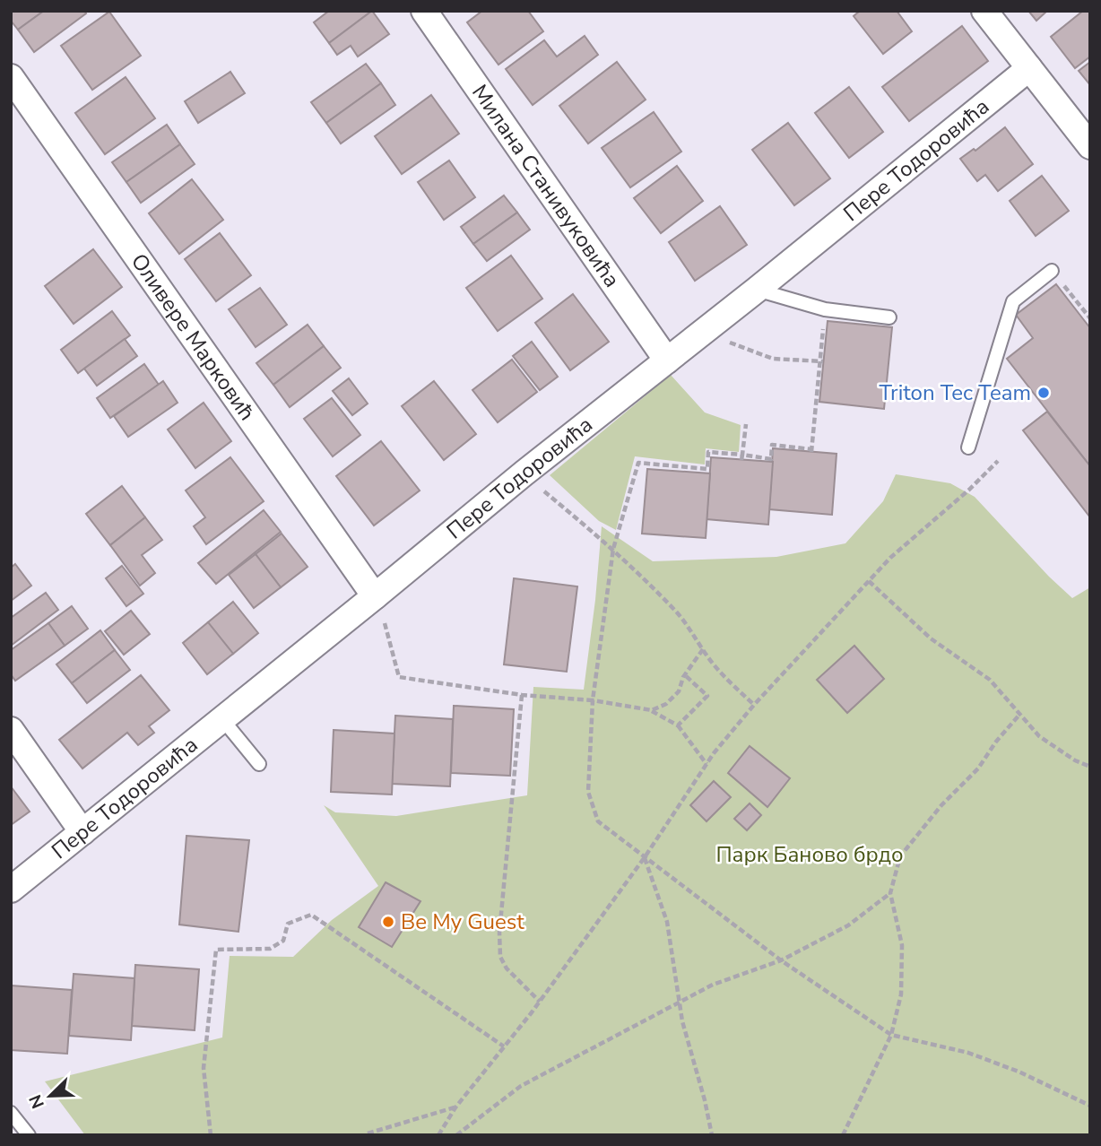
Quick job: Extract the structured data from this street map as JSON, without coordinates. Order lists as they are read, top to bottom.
{
  "streets": {
    "street": ["Пере Тодоровића", "Милана Станивуковића", "Оливере Марковић"]
  },
  "crossings": [
    ["Пере Тодоровића", "Милана Станивуковића"],
    ["Пере Тодоровића", "Оливере Марковић"]
  ],
  "parks": ["Парк Баново брдо"],
  "places": ["Triton Tec Team", "Be My Guest"],
  "north": "bottom left"
}
